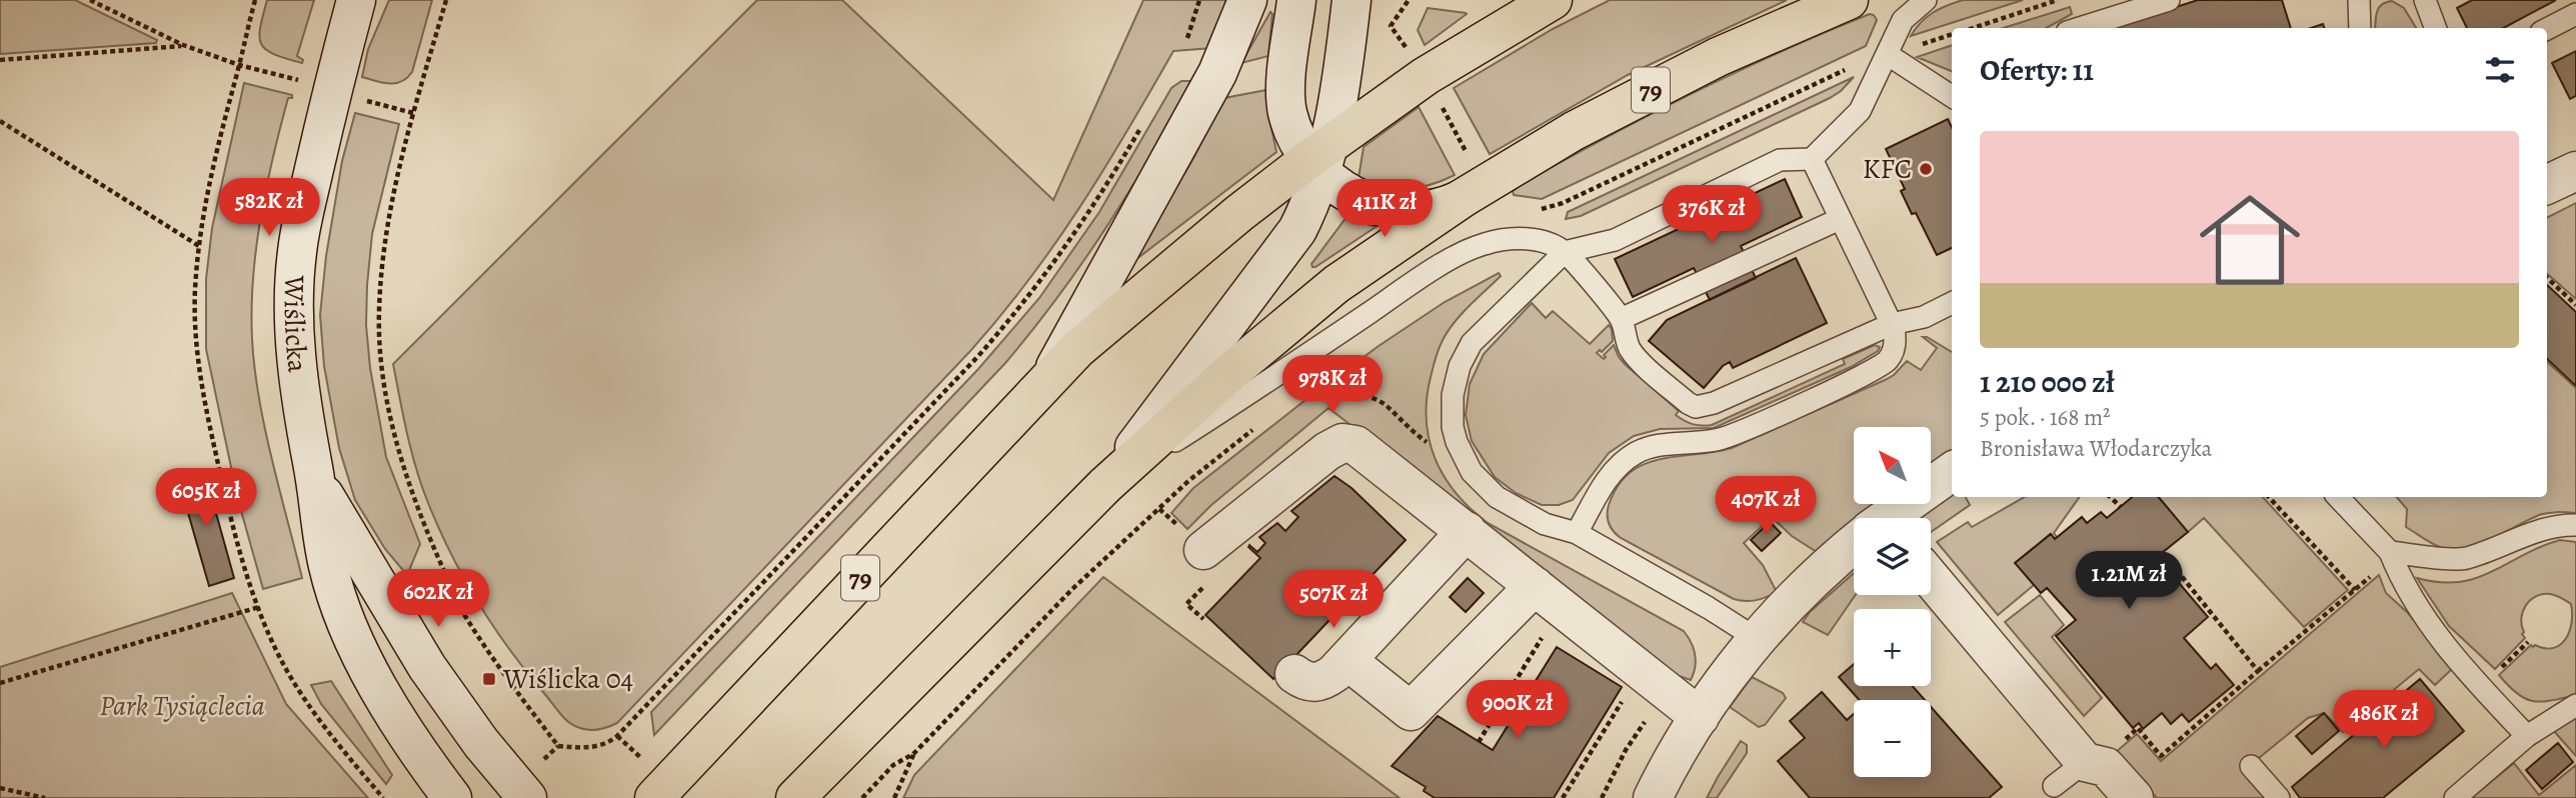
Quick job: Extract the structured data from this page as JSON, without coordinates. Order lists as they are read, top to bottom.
{
  "streets": {
    "main road": ["79"],
    "street": ["Wiślicka"]
  },
  "parks": ["Park Tysiąclecia"],
  "places": {
    "other": ["KFC"],
    "transit": ["Wiślicka 04"]
  },
  "north": "top left",
  "page": {
    "heading": "Oferty: 11",
    "list": [
      {
        "name": "1 210 000 zł",
        "note": "5 pok. · 168 m² · Bronisława Włodarczyka"
      }
    ],
    "price": [
      "582K zł",
      "411K zł",
      "376K zł",
      "978K zł",
      "605K zł",
      "407K zł",
      "1.21M zł",
      "602K zł",
      "507K zł",
      "900K zł",
      "486K zł"
    ],
    "map_buttons": ["+", "−"]
  }
}
